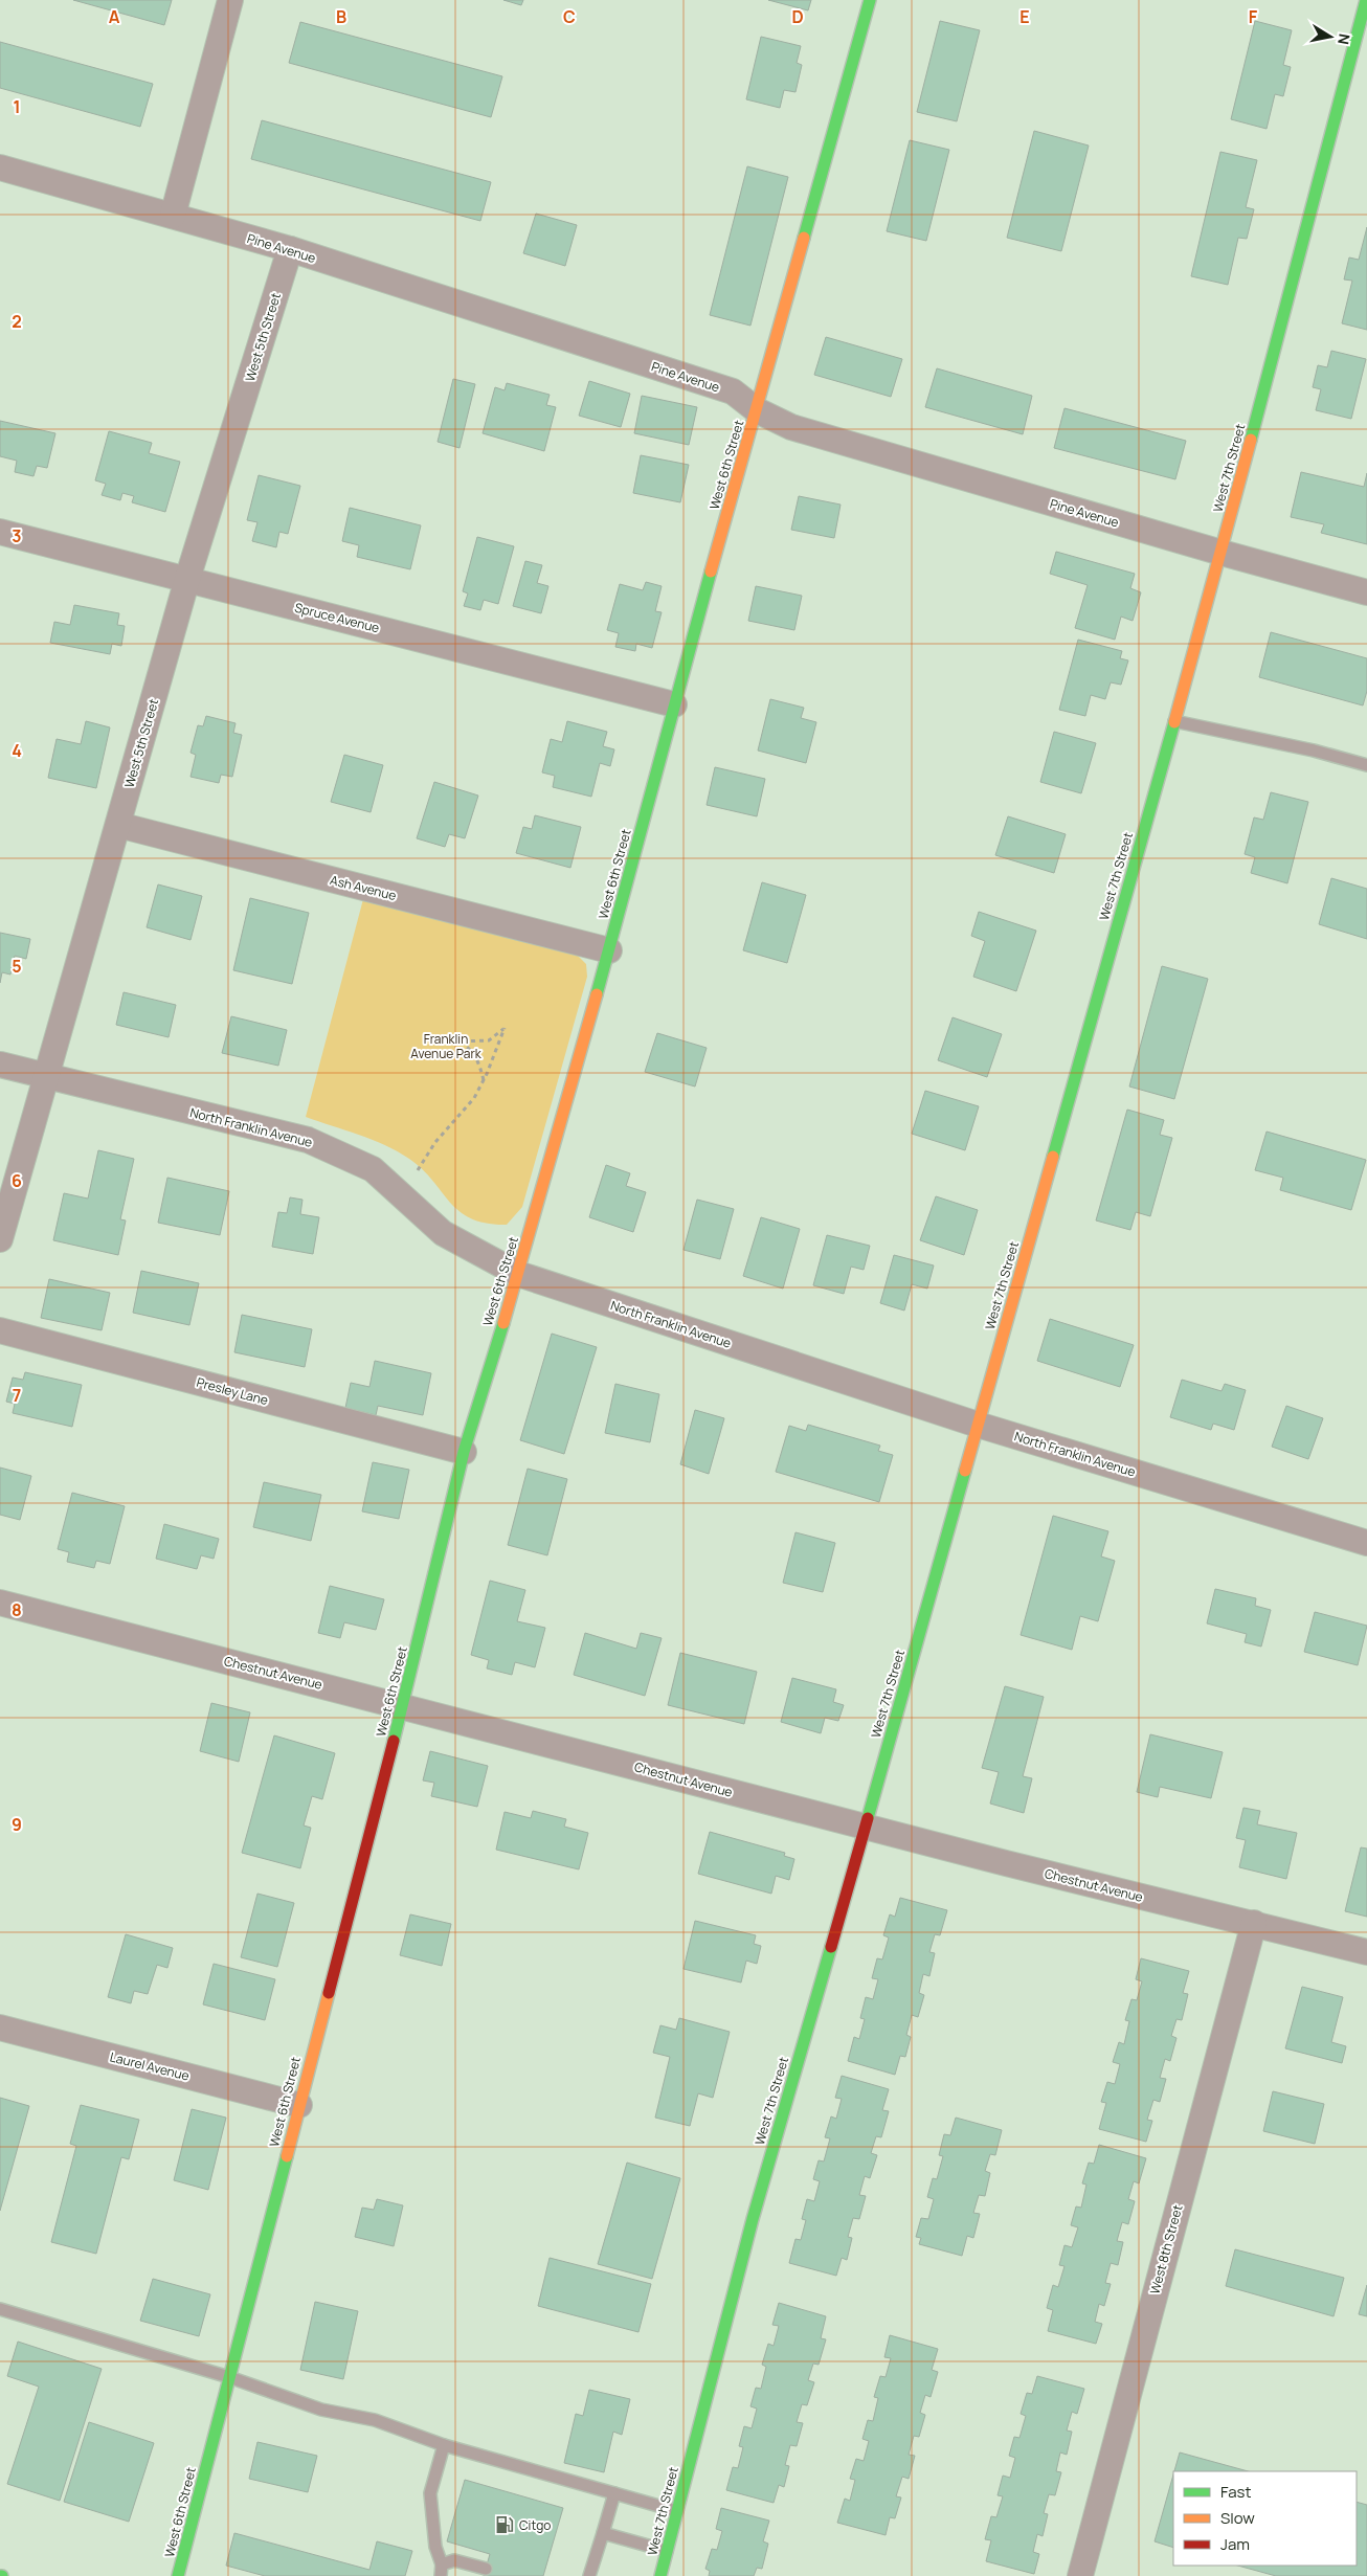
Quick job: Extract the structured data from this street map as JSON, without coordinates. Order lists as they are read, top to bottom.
{
  "streets": {
    "street": [
      "Pine Avenue",
      "West 5th Street",
      "West 6th Street",
      "West 7th Street",
      "Spruce Avenue",
      "Ash Avenue",
      "North Franklin Avenue",
      "Presley Lane",
      "Chestnut Avenue",
      "Laurel Avenue",
      "West 8th Street"
    ]
  },
  "crossings": [
    ["Pine Avenue", "West 5th Street"],
    ["Pine Avenue", "West 6th Street"],
    ["Pine Avenue", "West 7th Street"],
    ["West 5th Street", "Spruce Avenue"],
    ["West 5th Street", "Ash Avenue"],
    ["West 5th Street", "North Franklin Avenue"],
    ["West 6th Street", "Spruce Avenue"],
    ["West 6th Street", "Ash Avenue"],
    ["West 6th Street", "North Franklin Avenue"],
    ["West 6th Street", "Presley Lane"],
    ["West 6th Street", "Chestnut Avenue"],
    ["West 6th Street", "Laurel Avenue"],
    ["West 7th Street", "North Franklin Avenue"],
    ["West 7th Street", "Chestnut Avenue"],
    ["Chestnut Avenue", "West 8th Street"]
  ],
  "parks": ["Franklin Avenue Park"],
  "places": {
    "fuel station": ["Citgo"]
  },
  "legend": ["Fast", "Slow", "Jam"],
  "north": "right",
  "grid": {
    "columns": [
      "A",
      "B",
      "C",
      "D",
      "E",
      "F"
    ],
    "rows": [
      "1",
      "2",
      "3",
      "4",
      "5",
      "6",
      "7",
      "8",
      "9"
    ]
  }
}
